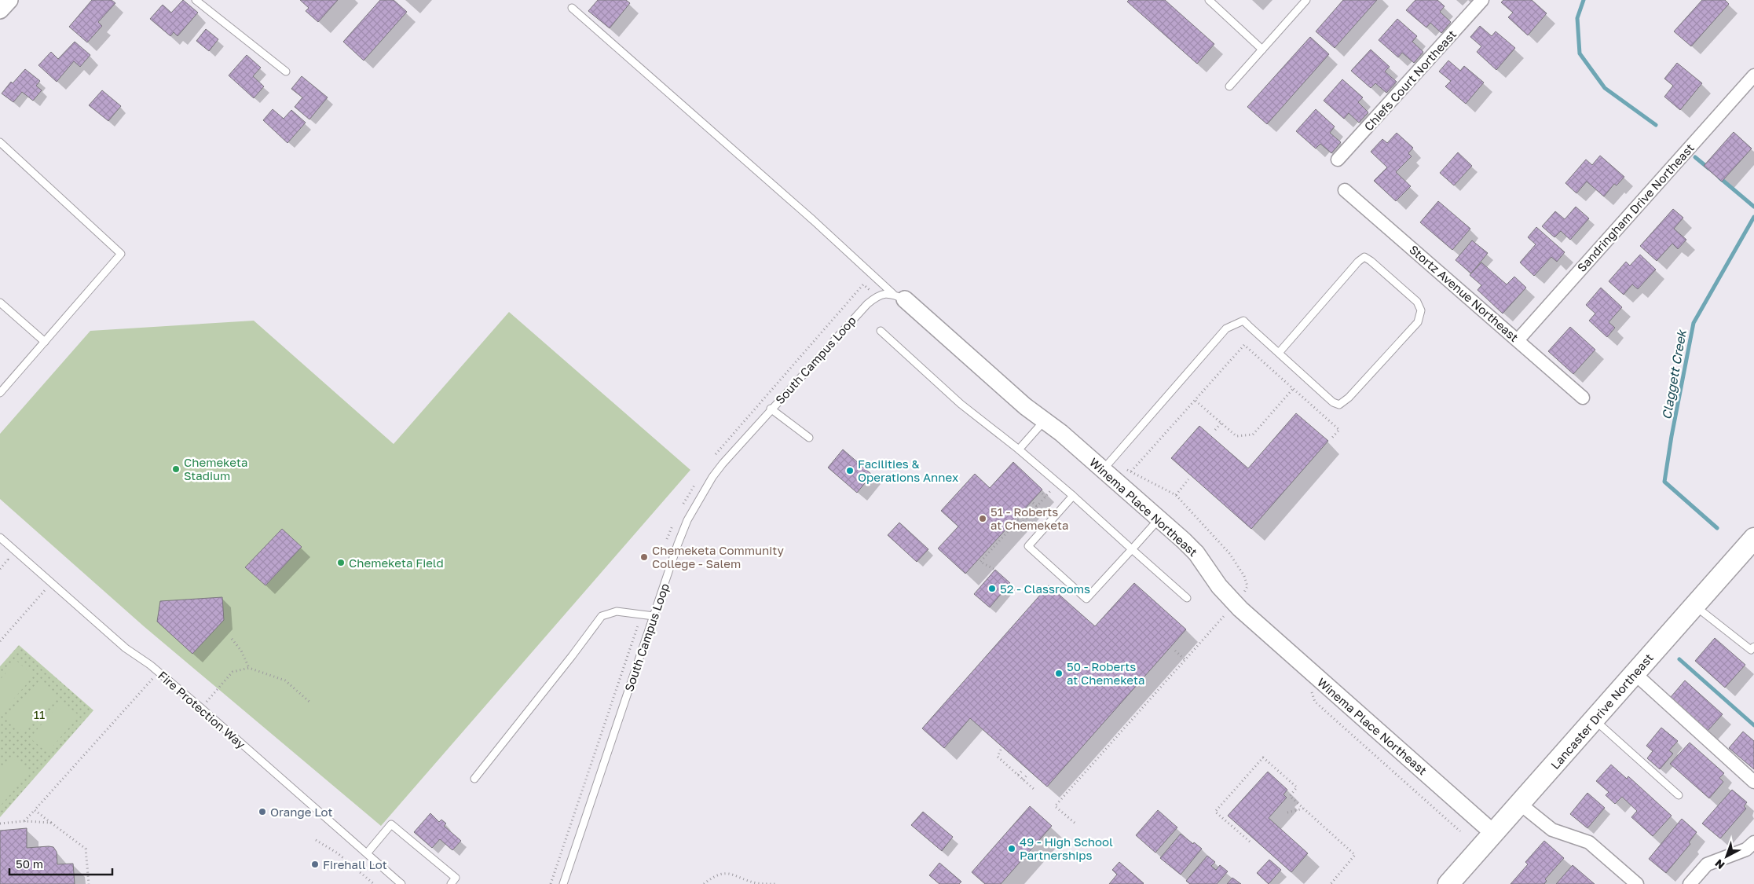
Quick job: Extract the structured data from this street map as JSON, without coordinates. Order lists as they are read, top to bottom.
{
  "streets": {
    "main road": ["Lancaster Drive Northeast"],
    "street": [
      "Chiefs Court Northeast",
      "Sandringham Drive Northeast",
      "Stortz Avenue Northeast",
      "Winema Place Northeast"
    ],
    "lane": ["South Campus Loop", "Fire Protection Way"]
  },
  "crossings": [
    ["Sandringham Drive Northeast", "Stortz Avenue Northeast"],
    ["Winema Place Northeast", "Lancaster Drive Northeast"]
  ],
  "water": ["Claggett Creek"],
  "parks": ["11"],
  "places": [
    "Chemeketa Stadium",
    "Facilities & Operations Annex",
    "51 - Roberts at Chemeketa",
    "Chemeketa Community College - Salem",
    "Chemeketa Field",
    "52 - Classrooms",
    "50 - Roberts at Chemeketa",
    "Orange Lot",
    "49 - High School Partnerships",
    "Firehall Lot"
  ],
  "scale_bar": "50 m",
  "north": "bottom left"
}
